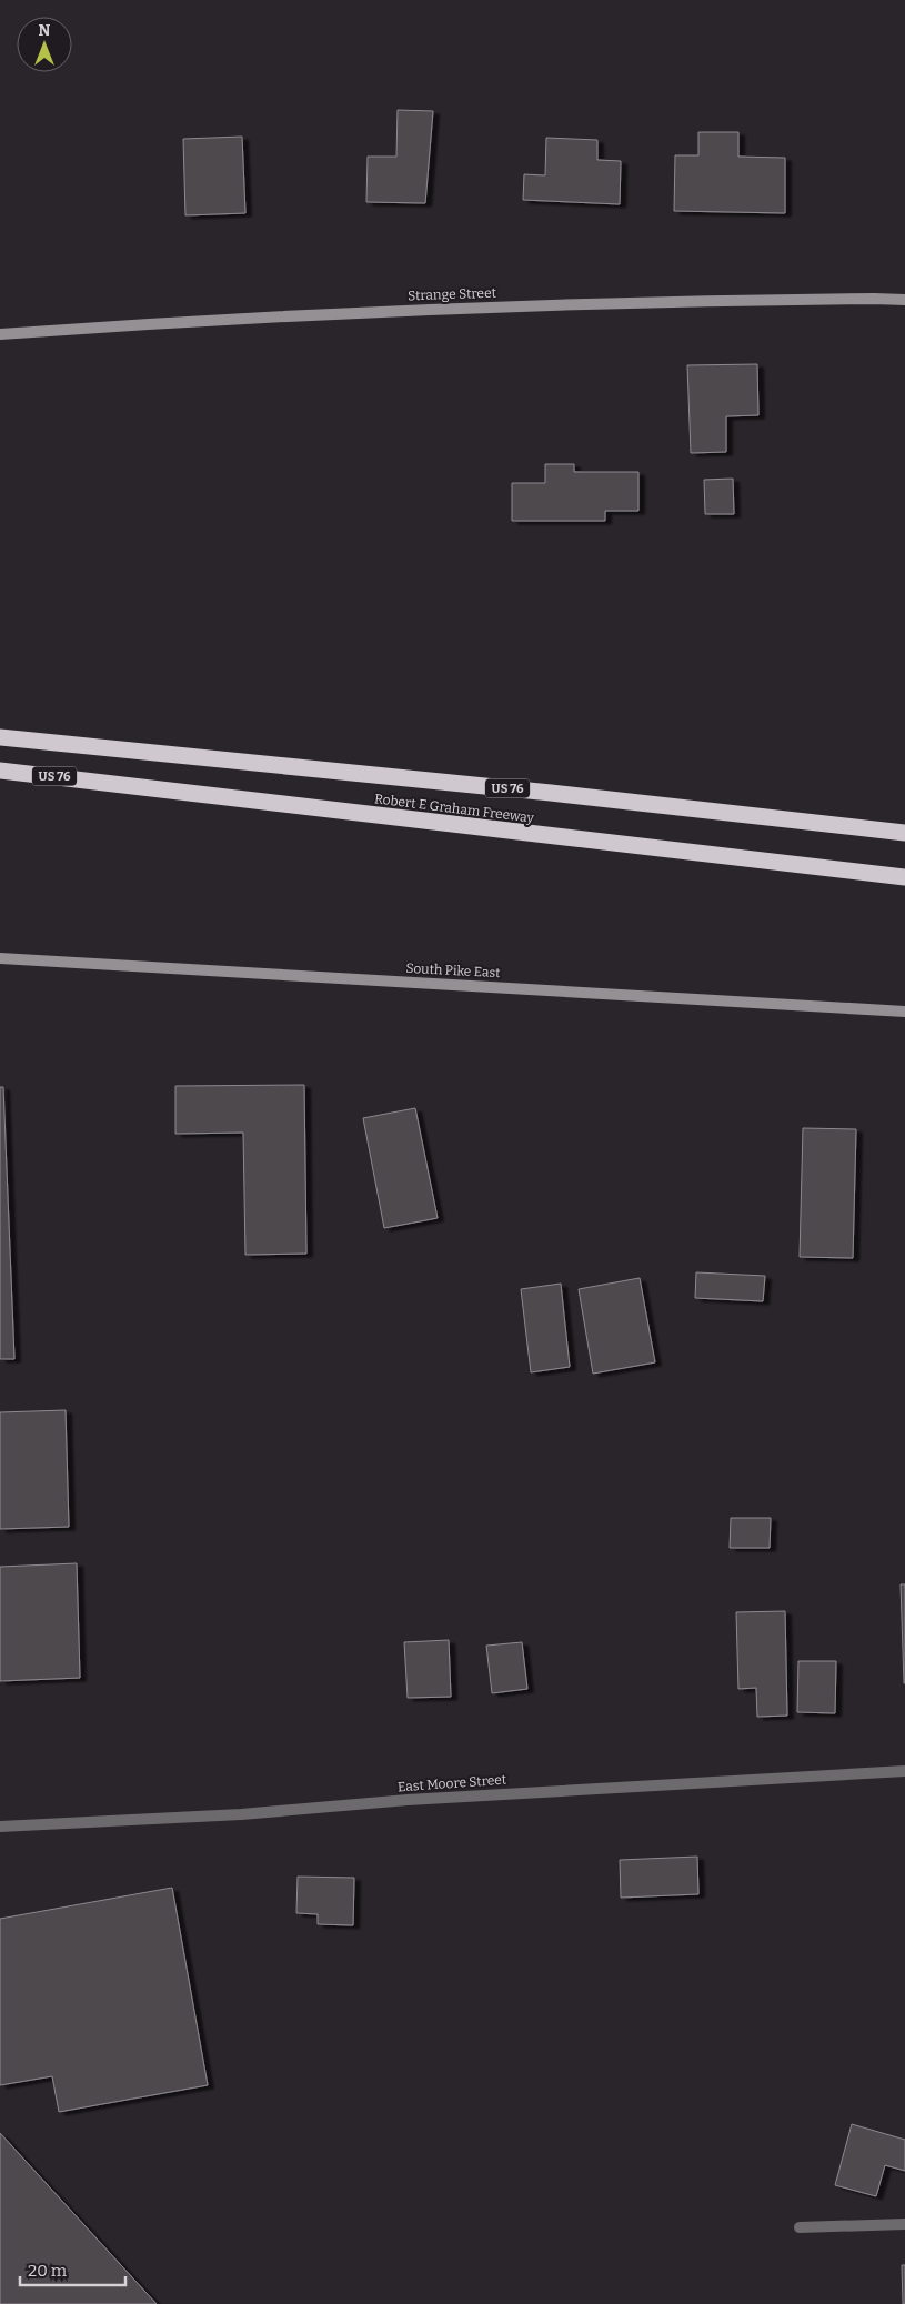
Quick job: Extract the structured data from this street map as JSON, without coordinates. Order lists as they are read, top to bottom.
{
  "streets": {
    "highway": ["US 76", "Robert E Graham Freeway"],
    "street": ["Strange Street", "South Pike East", "East Moore Street"]
  },
  "scale_bar": "20 m",
  "north": "top"
}
